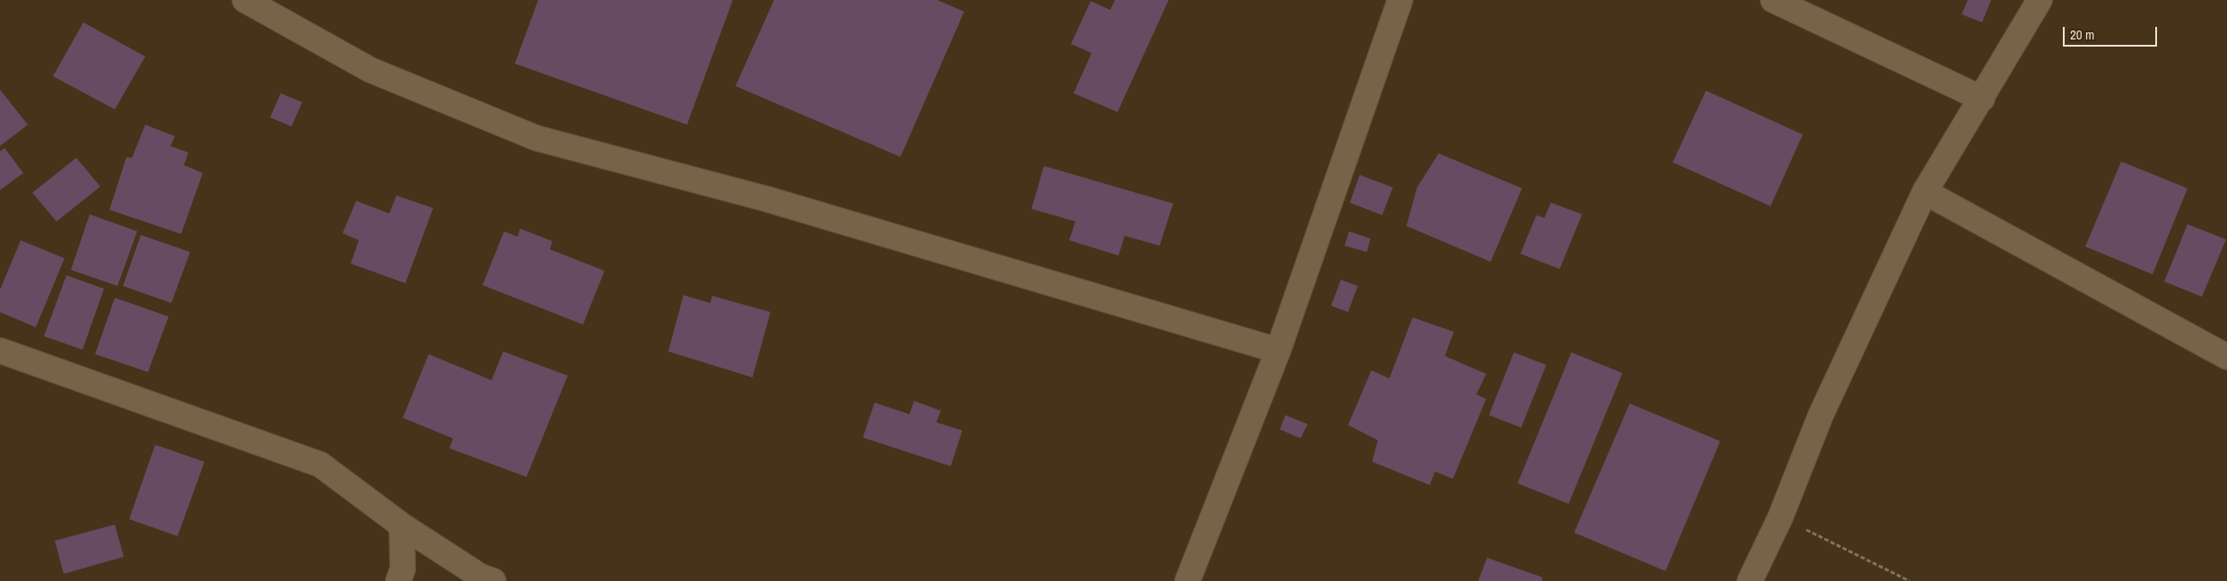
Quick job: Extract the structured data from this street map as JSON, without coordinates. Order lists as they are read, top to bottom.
{
  "scale_bar": "20 m"
}
